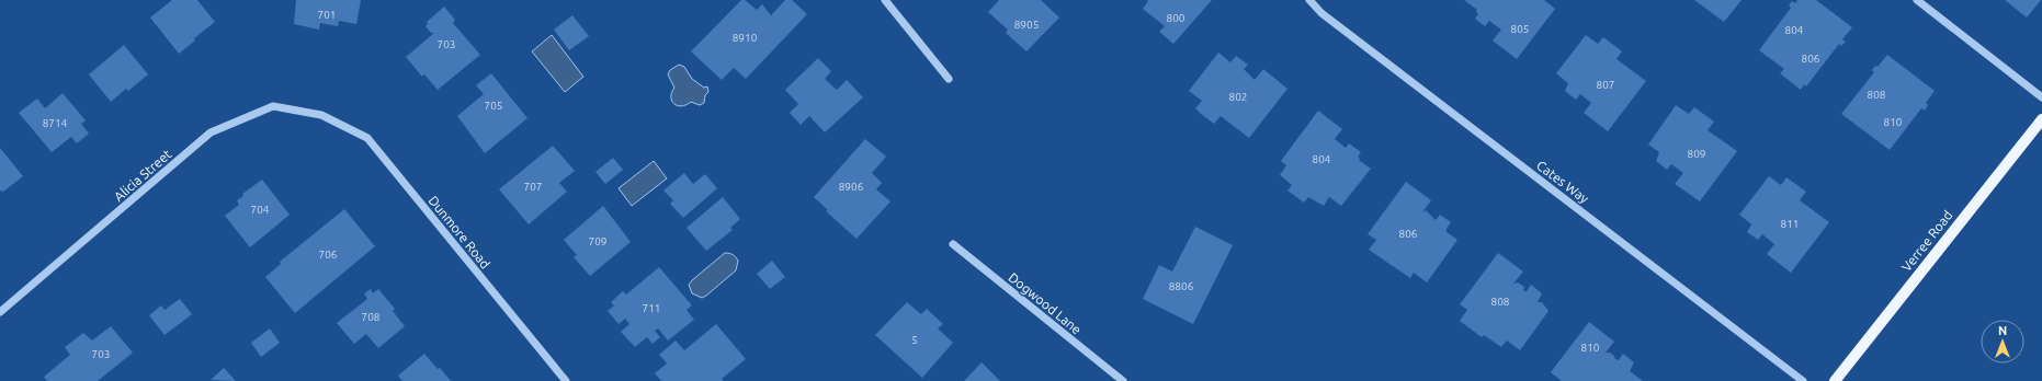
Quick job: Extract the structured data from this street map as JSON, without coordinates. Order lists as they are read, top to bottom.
{
  "streets": {
    "main road": ["Verree Road"],
    "street": [
      "Alicia Street",
      "Cates Way",
      "Dunmore Road",
      "Dogwood Lane"
    ]
  },
  "crossings": [
    ["Alicia Street", "Dunmore Road"]
  ],
  "house_numbers": [
    "701",
    "800",
    "8905",
    "805",
    "804",
    "8910",
    "703",
    "806",
    "807",
    "808",
    "802",
    "705",
    "810",
    "8714",
    "809",
    "804",
    "707",
    "8906",
    "704",
    "811",
    "806",
    "709",
    "706",
    "8806",
    "808",
    "711",
    "708",
    "5",
    "810",
    "703"
  ],
  "north": "top"
}
